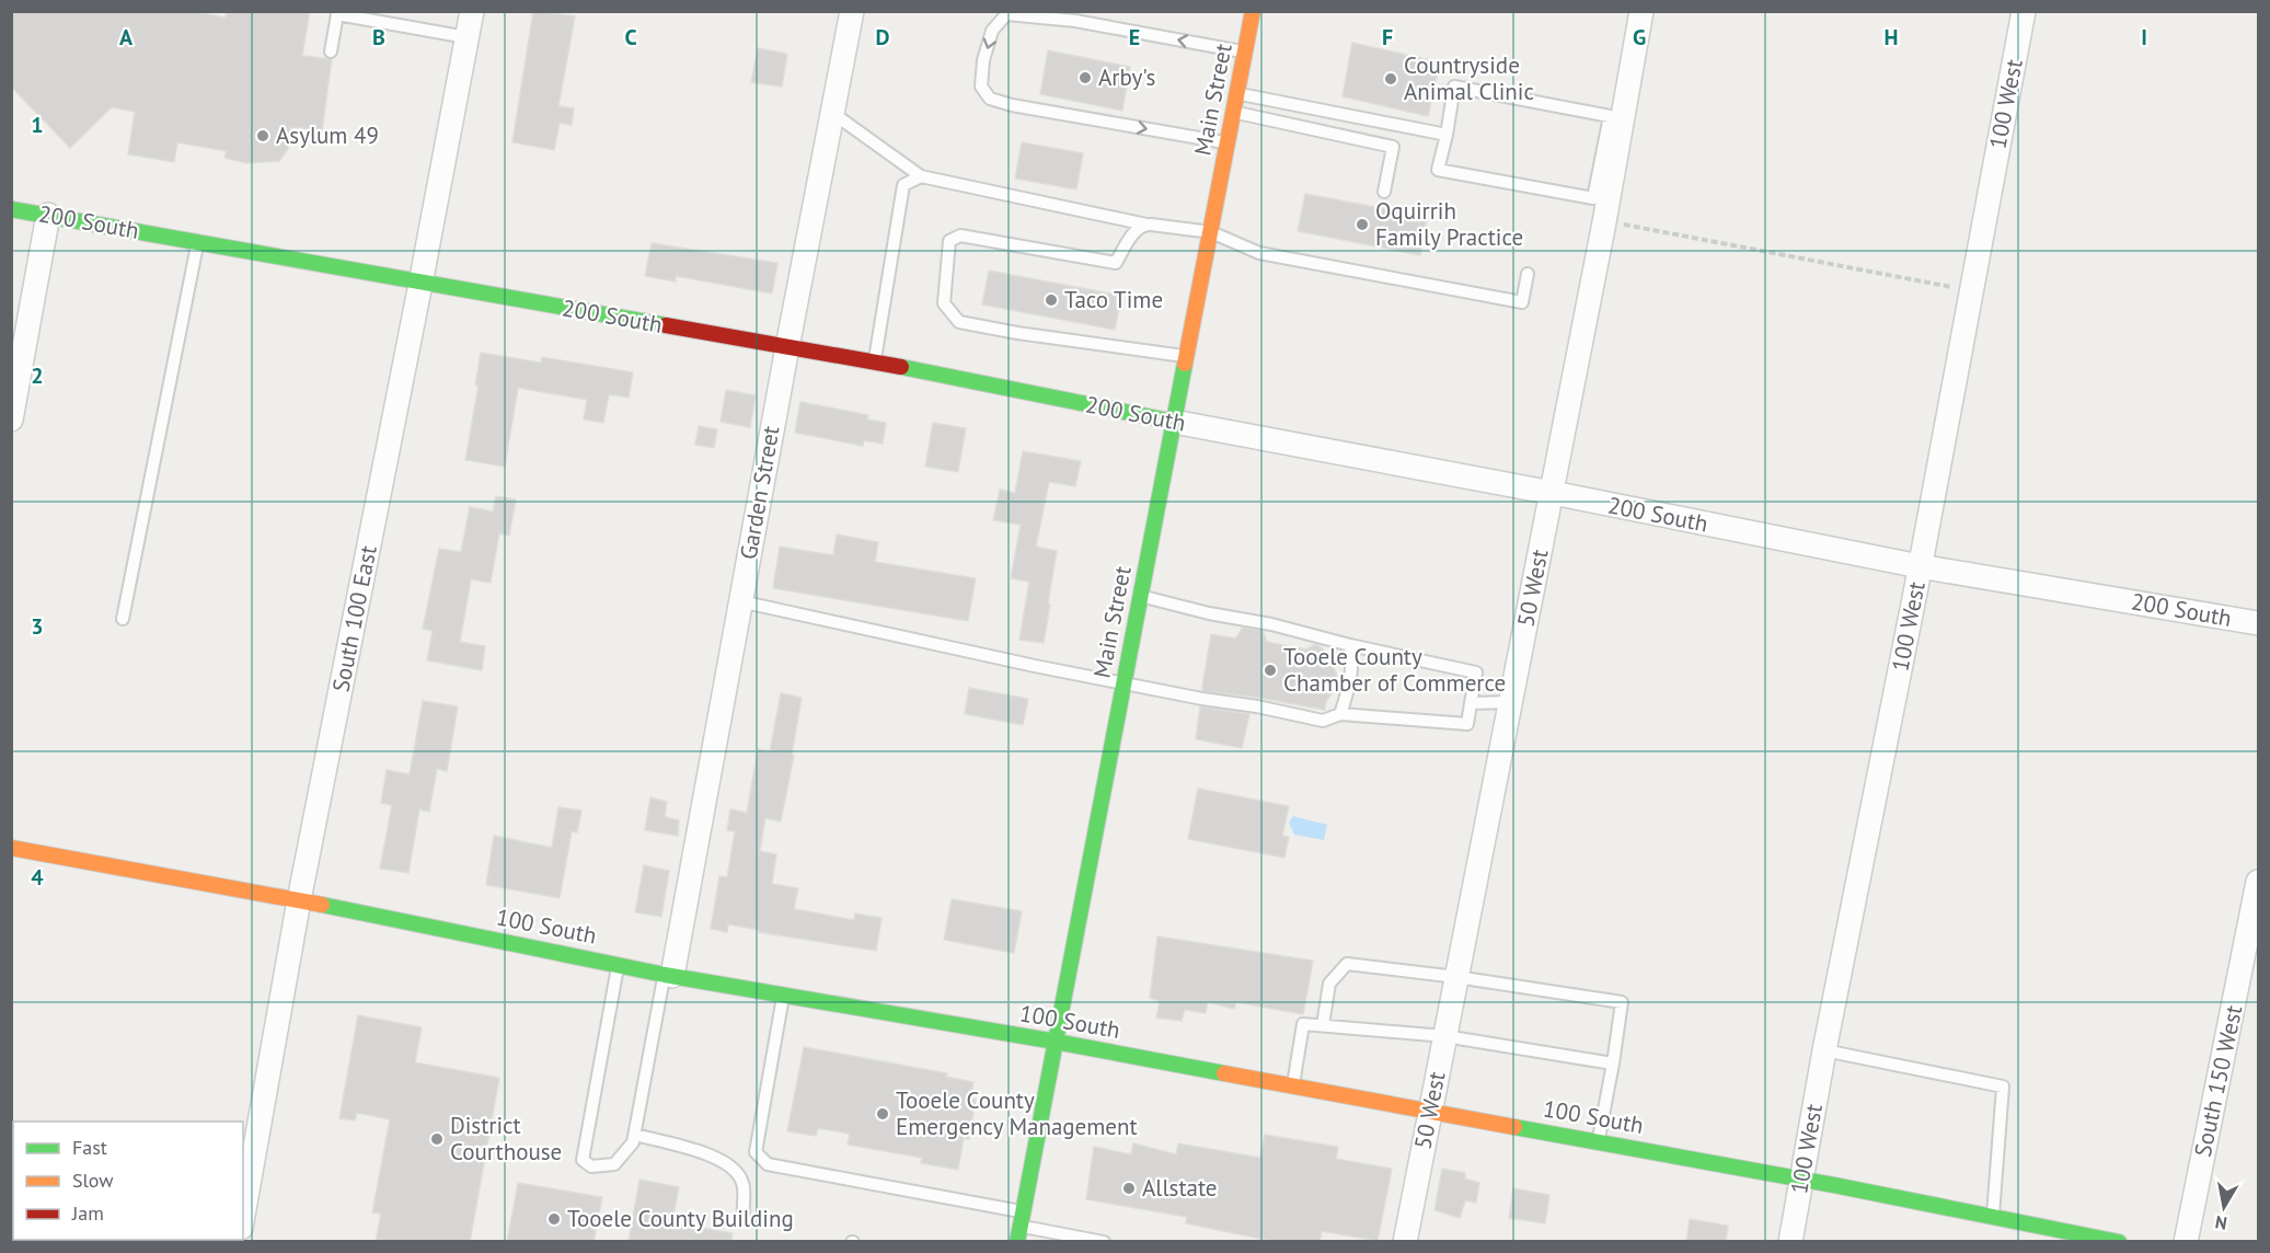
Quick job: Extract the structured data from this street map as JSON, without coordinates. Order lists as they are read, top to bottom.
{
  "streets": {
    "main road": ["Main Street", "200 South", "100 South"],
    "street": [
      "100 West",
      "Garden Street",
      "50 West",
      "South 100 East",
      "South 150 West"
    ]
  },
  "crossings": [
    ["Main Street", "200 South"],
    ["Main Street", "100 South"],
    ["100 West", "200 South"],
    ["100 West", "100 South"],
    ["200 South", "Garden Street"],
    ["200 South", "50 West"],
    ["200 South", "South 100 East"],
    ["Garden Street", "100 South"],
    ["50 West", "100 South"],
    ["South 100 East", "100 South"]
  ],
  "places": [
    "Arby's",
    "Countryside Animal Clinic",
    "Asylum 49",
    "Oquirrih Family Practice",
    "Taco Time",
    "Tooele County Chamber of Commerce",
    "Tooele County Emergency Management",
    "District Courthouse",
    "Allstate",
    "Tooele County Building"
  ],
  "legend": ["Fast", "Slow", "Jam"],
  "north": "bottom",
  "grid": {
    "columns": [
      "A",
      "B",
      "C",
      "D",
      "E",
      "F",
      "G",
      "H",
      "I"
    ],
    "rows": [
      "1",
      "2",
      "3",
      "4"
    ]
  }
}
